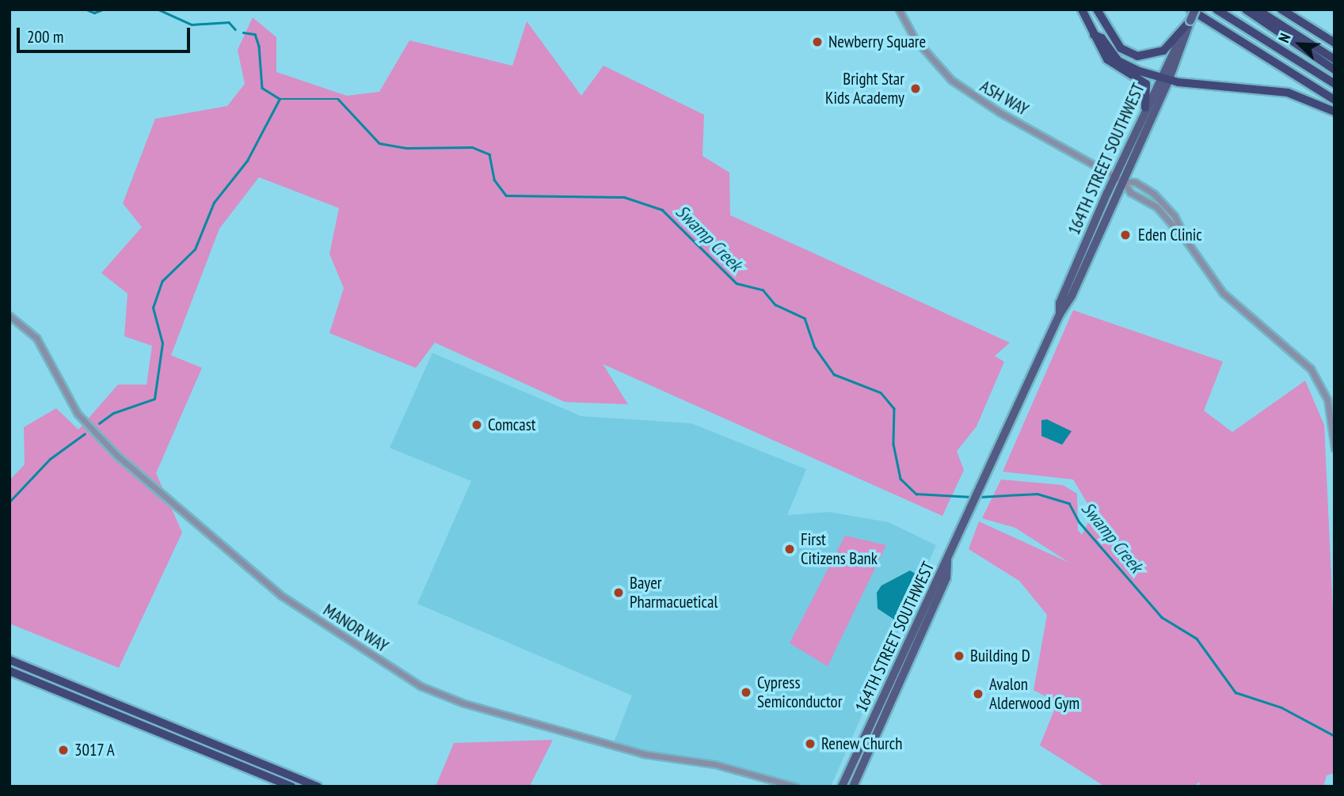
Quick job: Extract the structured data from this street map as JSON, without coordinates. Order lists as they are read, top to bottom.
{
  "streets": {
    "main road": ["164TH STREET SOUTHWEST"],
    "street": ["ASH WAY", "MANOR WAY"]
  },
  "crossings": [
    ["ASH WAY", "164TH STREET SOUTHWEST"]
  ],
  "water": ["Swamp Creek"],
  "places": [
    "Newberry Square",
    "Bright Star Kids Academy",
    "Eden Clinic",
    "Comcast",
    "First Citizens Bank",
    "Bayer Pharmacuetical",
    "Building D",
    "Cypress Semiconductor",
    "Avalon Alderwood Gym",
    "Renew Church",
    "3017 A"
  ],
  "scale_bar": "200 m",
  "north": "top left"
}
